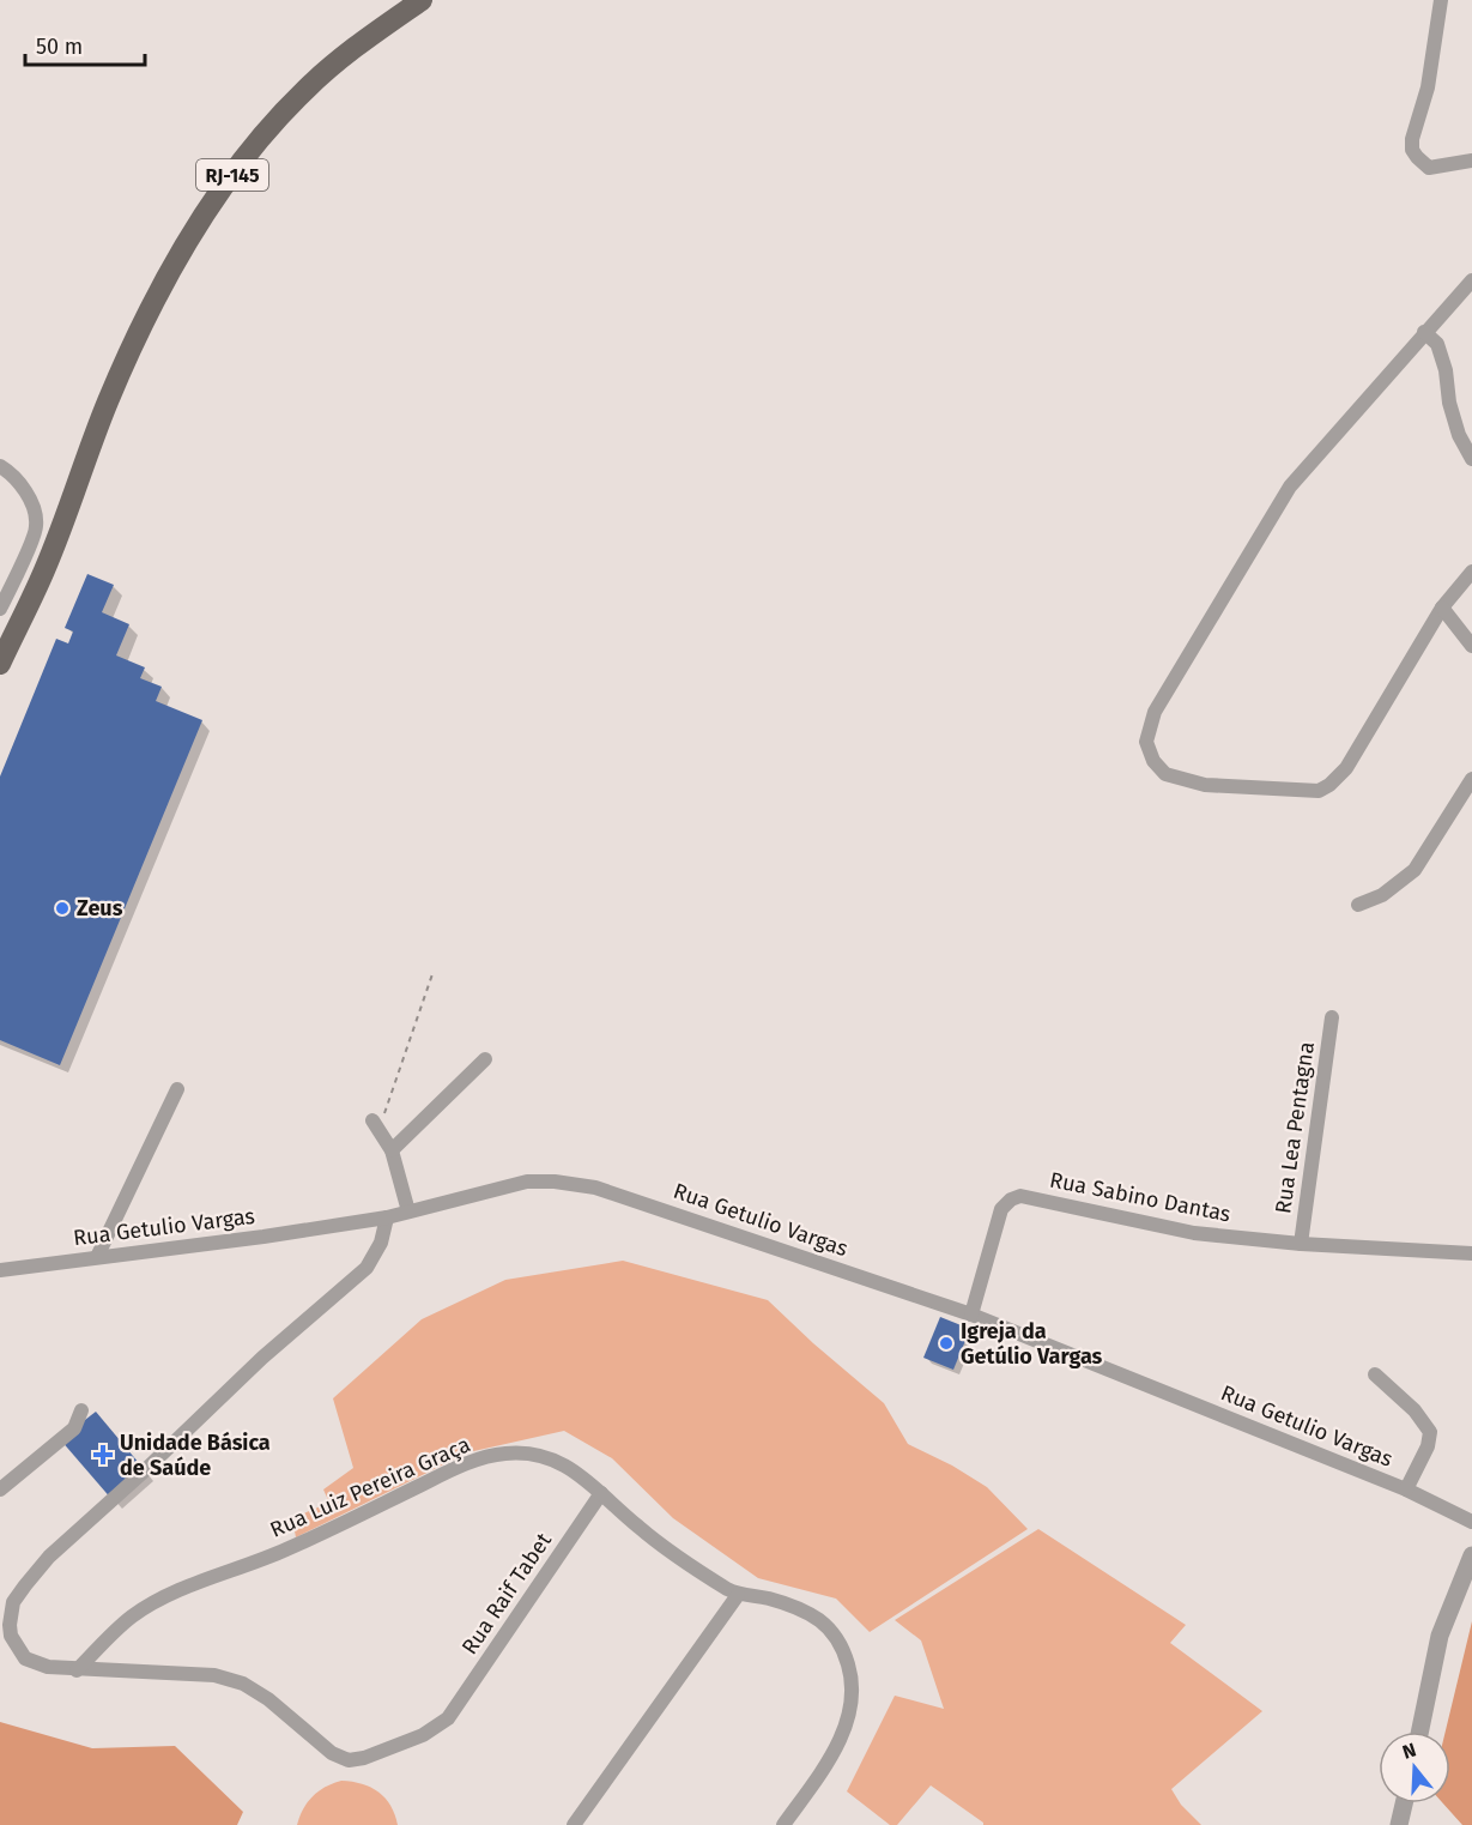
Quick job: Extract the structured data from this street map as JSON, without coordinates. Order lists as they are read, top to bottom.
{
  "streets": {
    "main road": ["RJ-145"],
    "street": [
      "Rua Lea Pentagna",
      "Rua Sabino Dantas",
      "Rua Getulio Vargas",
      "Rua Luiz Pereira Graça",
      "Rua Raif Tabet"
    ]
  },
  "crossings": [
    ["Rua Lea Pentagna", "Rua Sabino Dantas"],
    ["Rua Sabino Dantas", "Rua Getulio Vargas"],
    ["Rua Luiz Pereira Graça", "Rua Raif Tabet"]
  ],
  "places": {
    "other": ["Zeus", "Igreja da Getúlio Vargas"],
    "health": ["Unidade Básica de Saúde"]
  },
  "scale_bar": "50 m",
  "north": "top"
}
